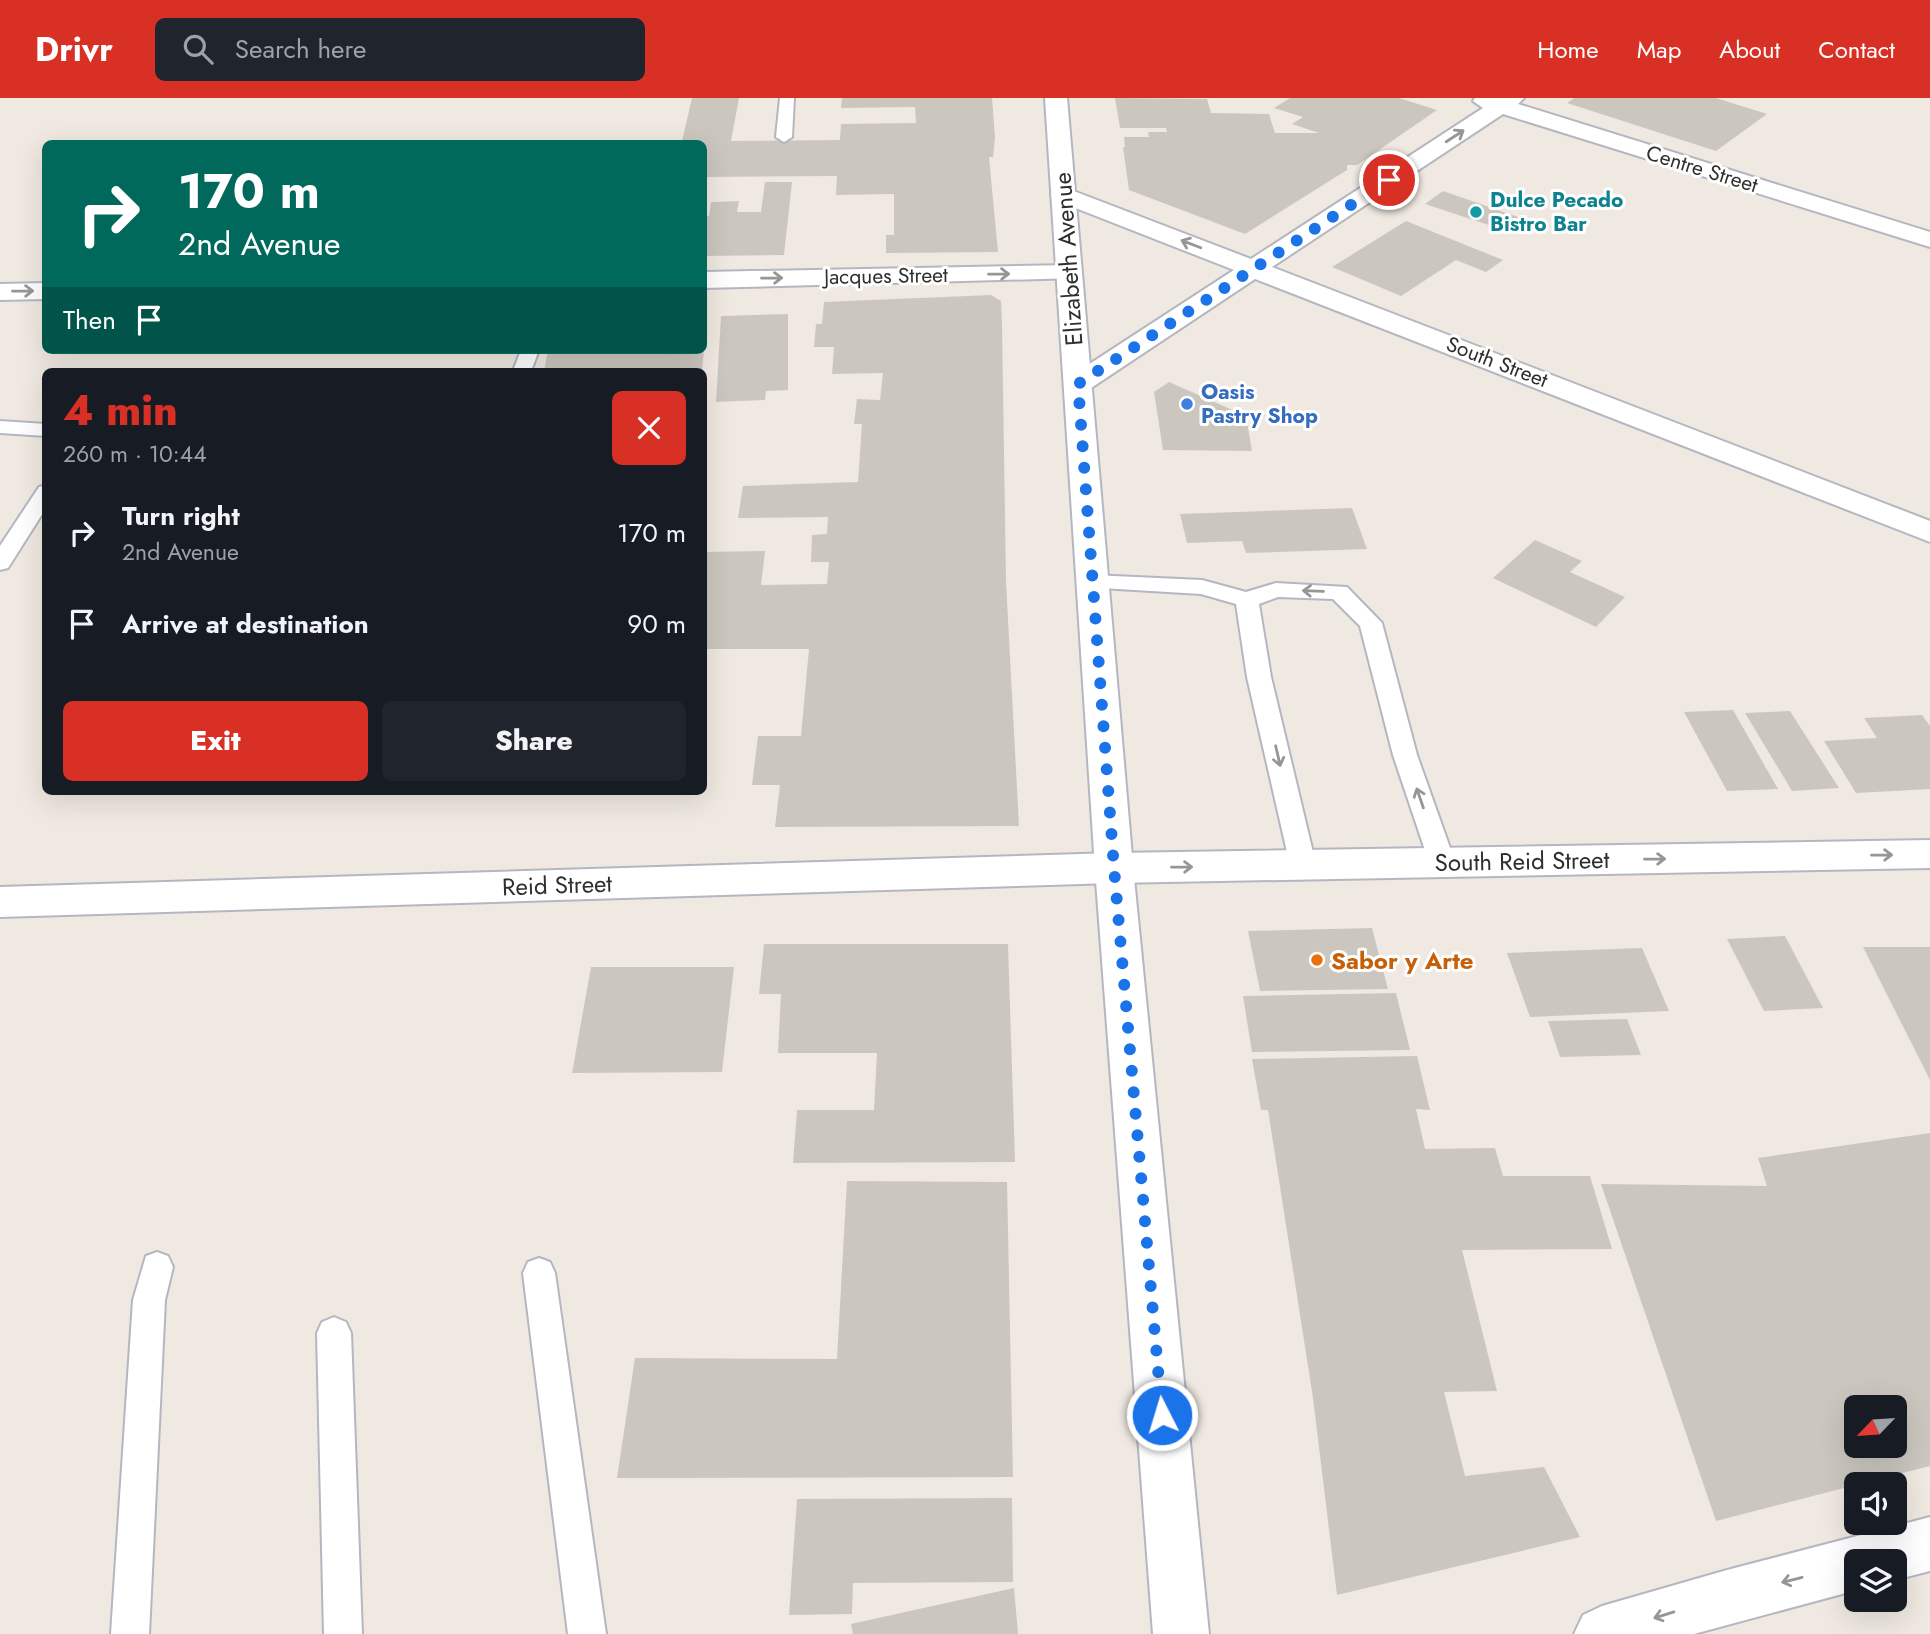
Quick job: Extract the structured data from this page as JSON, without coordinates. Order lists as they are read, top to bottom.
{
  "streets": {
    "street": [
      "Centre Street",
      "Elizabeth Avenue",
      "Jacques Street",
      "South Street",
      "South Reid Street",
      "Reid Street"
    ]
  },
  "crossings": [
    ["Elizabeth Avenue", "Jacques Street"],
    ["Elizabeth Avenue", "South Street"],
    ["Elizabeth Avenue", "South Reid Street"],
    ["Elizabeth Avenue", "Reid Street"],
    ["South Reid Street", "Reid Street"]
  ],
  "one_way": ["Jacques Street", "South Reid Street"],
  "places": ["Dulce Pecado Bistro Bar", "Oasis Pastry Shop", "Sabor y Arte"],
  "north": "bottom left",
  "page": {
    "header": "Drivr",
    "search": "Search here",
    "nav": [
      "Home",
      "Map",
      "About",
      "Contact"
    ],
    "turn": ["170 m", "2nd Avenue"],
    "then": "Then",
    "heading": ["4 min", "260 m · 10:44"],
    "list": [
      {
        "name": "Turn right",
        "note": "2nd Avenue",
        "value": "170 m"
      },
      {
        "name": "Arrive at destination",
        "value": "90 m"
      }
    ],
    "buttons": ["Exit", "Share"]
  }
}
